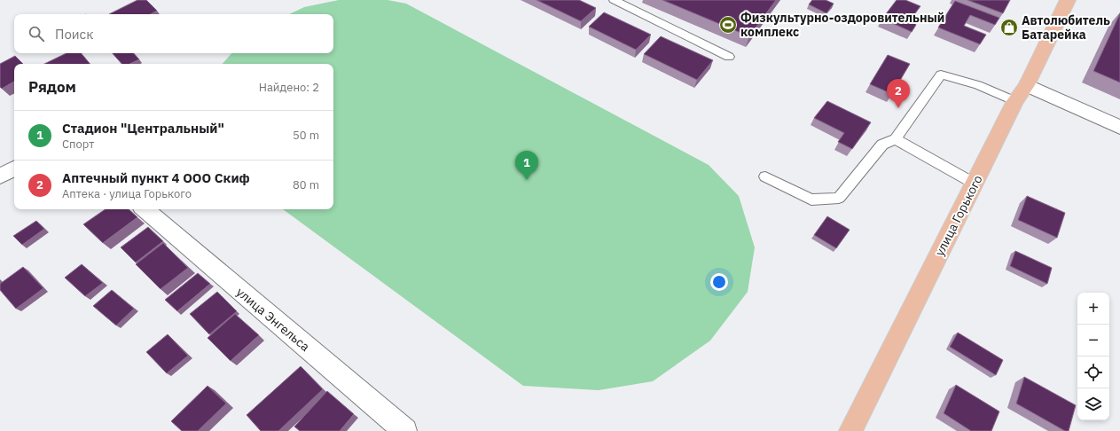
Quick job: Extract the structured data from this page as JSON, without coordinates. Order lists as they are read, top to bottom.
{
  "streets": {
    "main road": ["улица Горького"],
    "street": ["улица Энгельса"]
  },
  "places": {
    "sports": ["Физкультурно-оздоровительный комплекс"],
    "shop": ["Автолюбитель Батарейка"]
  },
  "page": {
    "search": "Поиск",
    "heading": ["Рядом", "Найдено: 2"],
    "pins": ["2", "1"],
    "list": [
      {
        "mark": "1",
        "name": "Стадион \"Центральный\"",
        "note": "Спорт",
        "value": "50 m"
      },
      {
        "mark": "2",
        "name": "Аптечный пункт 4 ООО Скиф",
        "note": "Аптека · улица Горького",
        "value": "80 m"
      }
    ],
    "map_buttons": ["+", "−"]
  }
}
